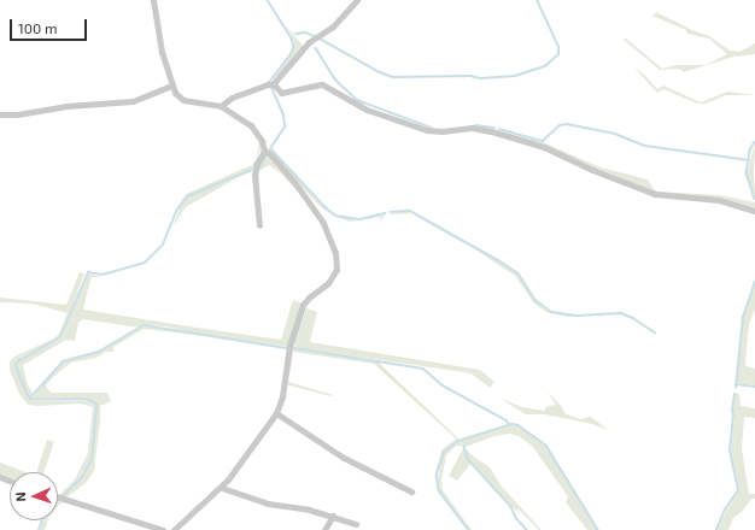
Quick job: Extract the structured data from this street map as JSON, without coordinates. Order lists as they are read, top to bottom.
{
  "scale_bar": "100 m",
  "north": "left"
}
